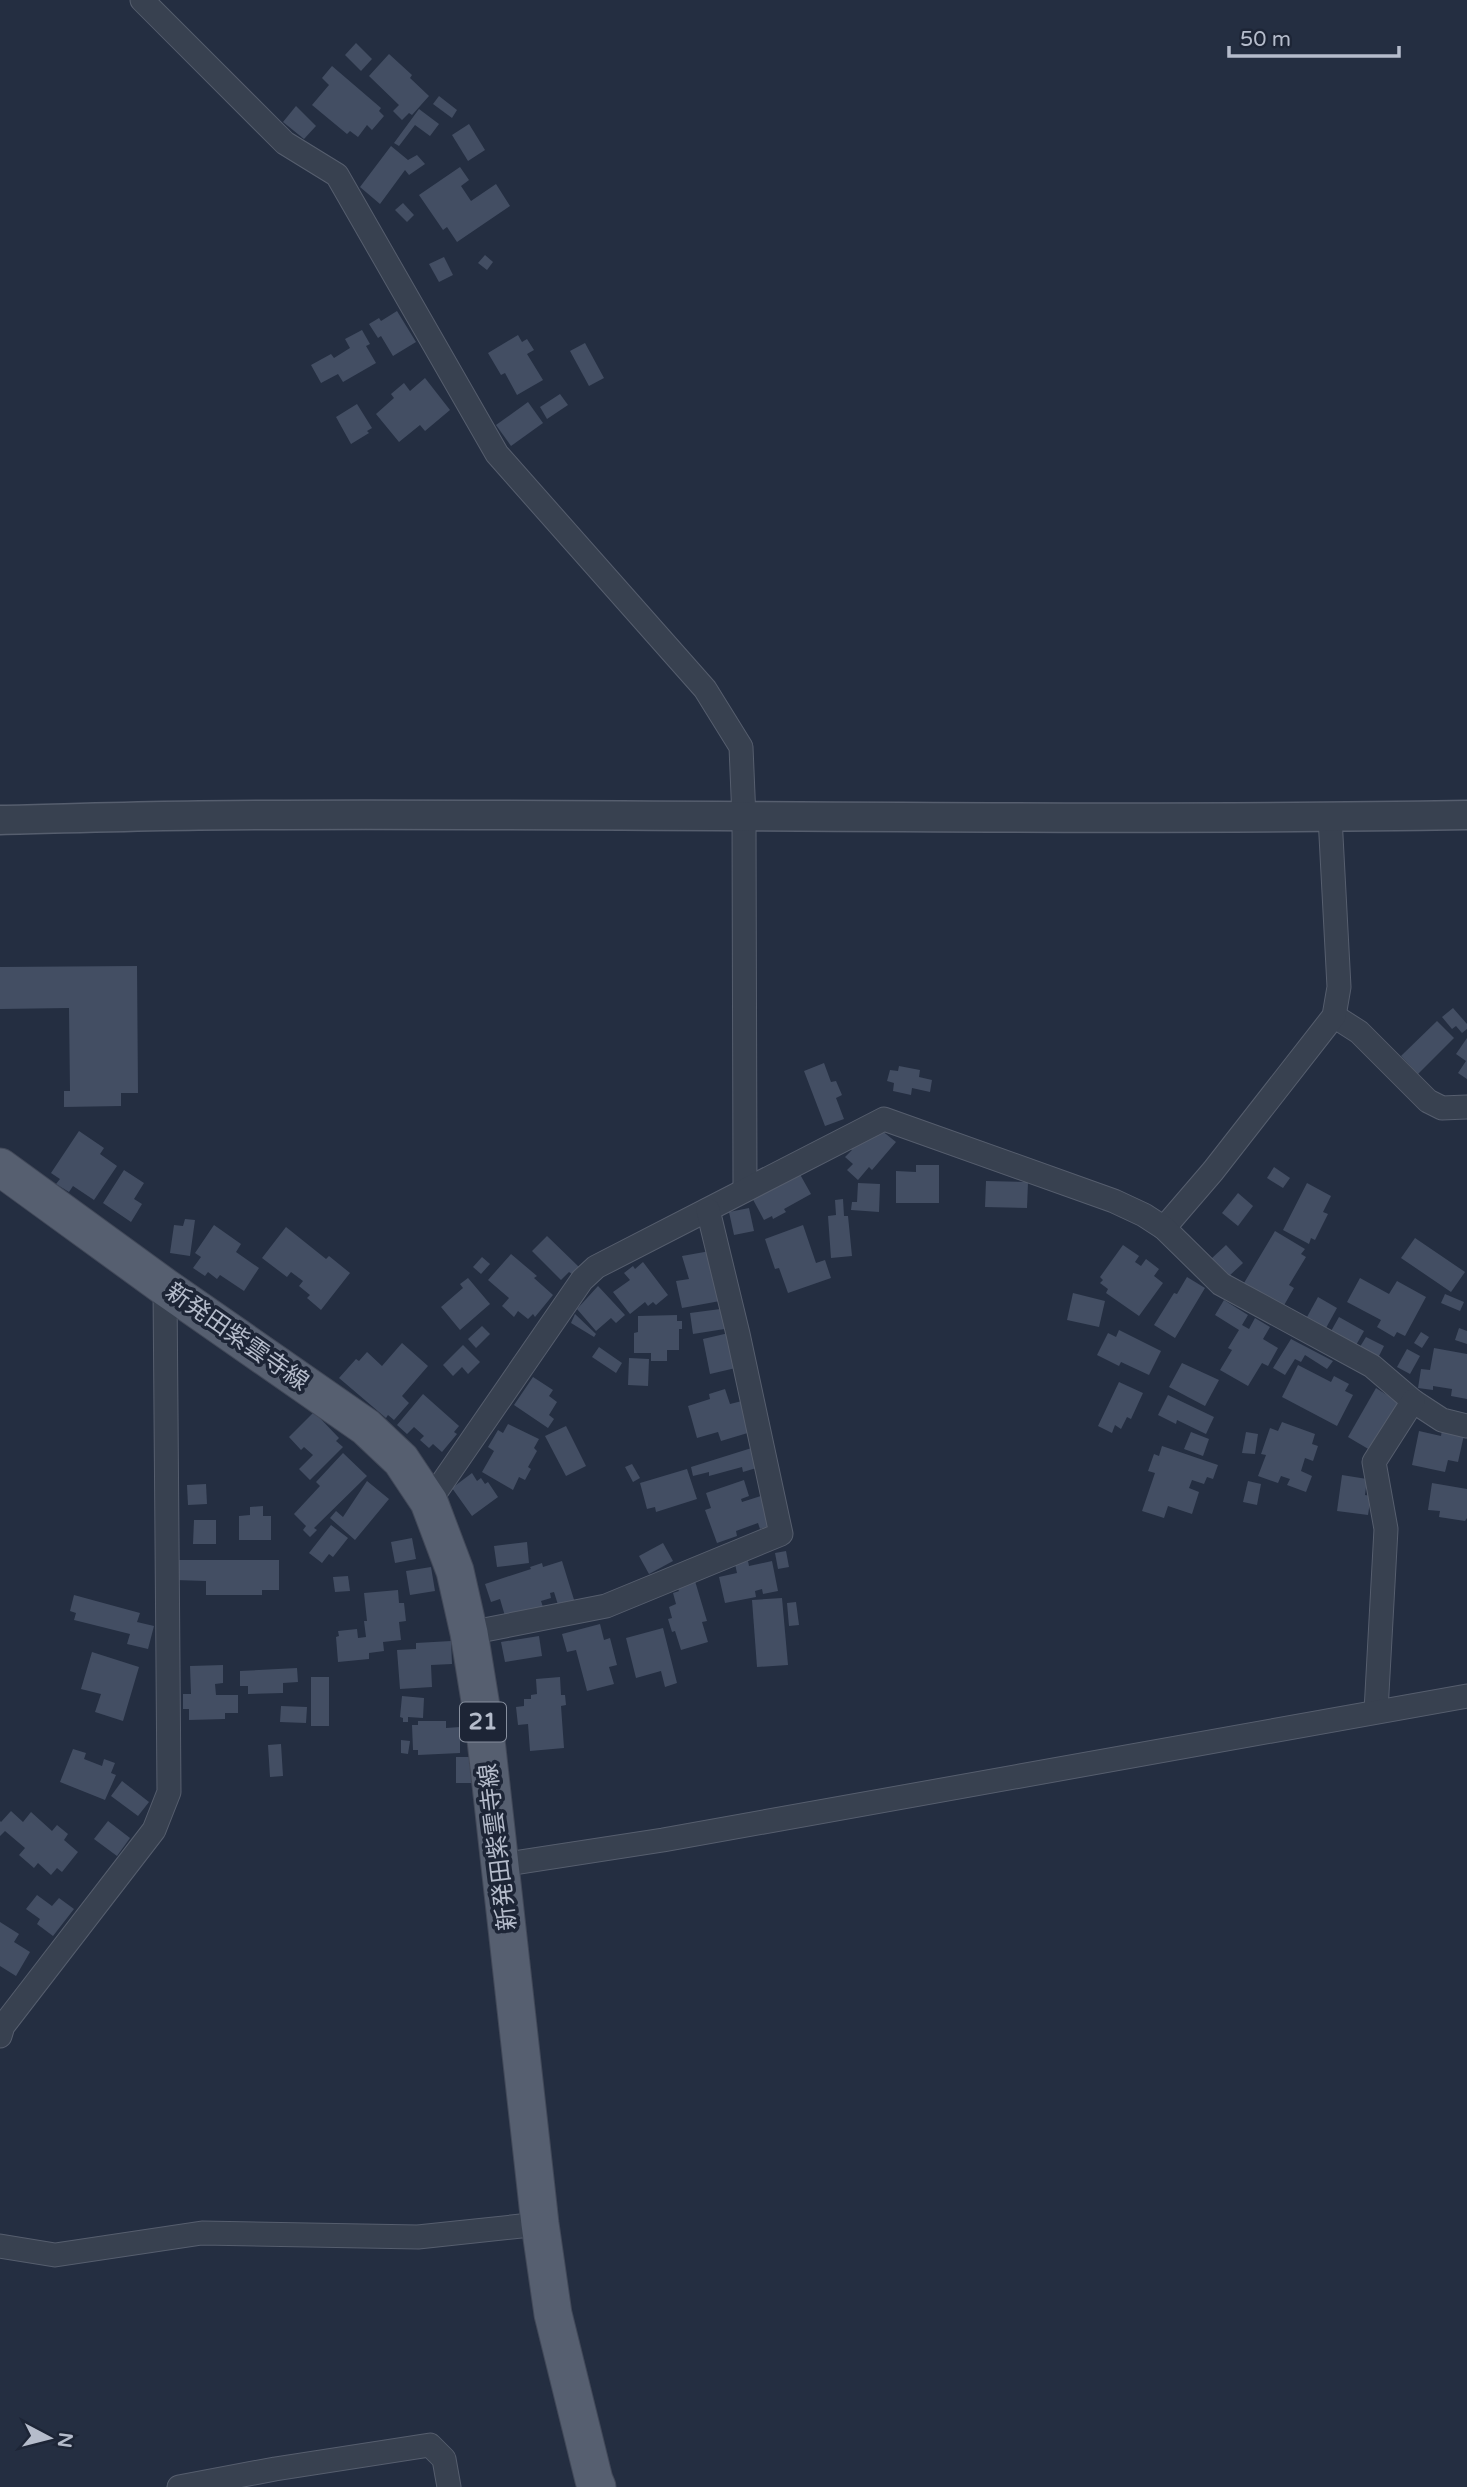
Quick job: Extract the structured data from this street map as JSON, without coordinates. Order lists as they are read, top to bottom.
{
  "streets": {
    "main road": ["新発田紫雲寺線", "21"]
  },
  "scale_bar": "50 m",
  "north": "right"
}
